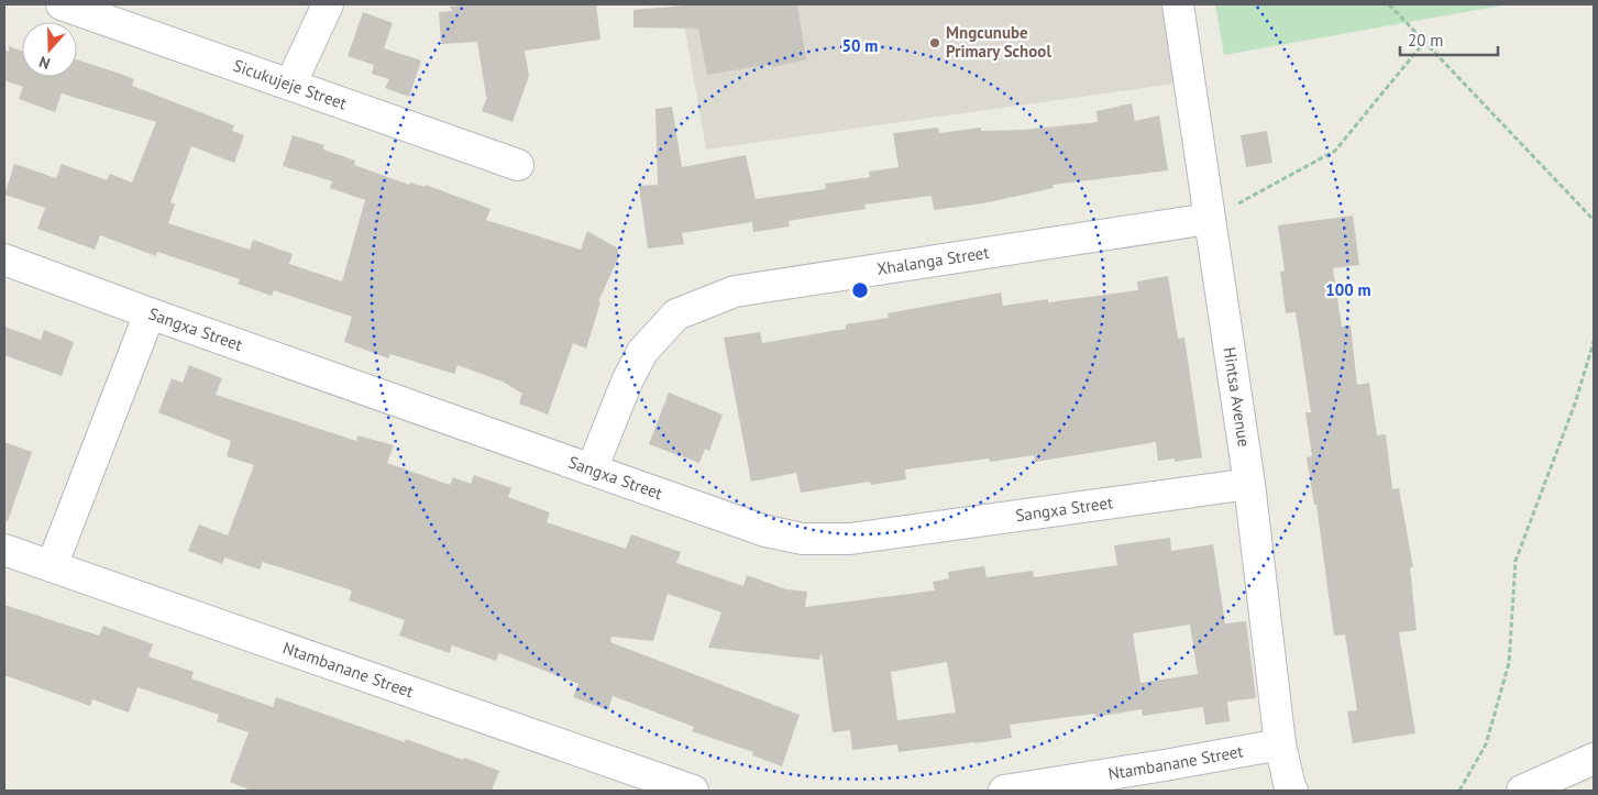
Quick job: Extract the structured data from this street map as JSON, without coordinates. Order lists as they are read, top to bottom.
{
  "streets": {
    "street": [
      "Sicukujeje Street",
      "Xhalanga Street",
      "Sangxa Street",
      "Hintsa Avenue",
      "Ntambanane Street"
    ]
  },
  "crossings": [
    ["Xhalanga Street", "Sangxa Street"],
    ["Xhalanga Street", "Hintsa Avenue"],
    ["Sangxa Street", "Hintsa Avenue"],
    ["Hintsa Avenue", "Ntambanane Street"]
  ],
  "places": ["Mngcunube Primary School"],
  "scale_bar": "20 m",
  "north": "bottom",
  "rings": ["50 m", "100 m"]
}
